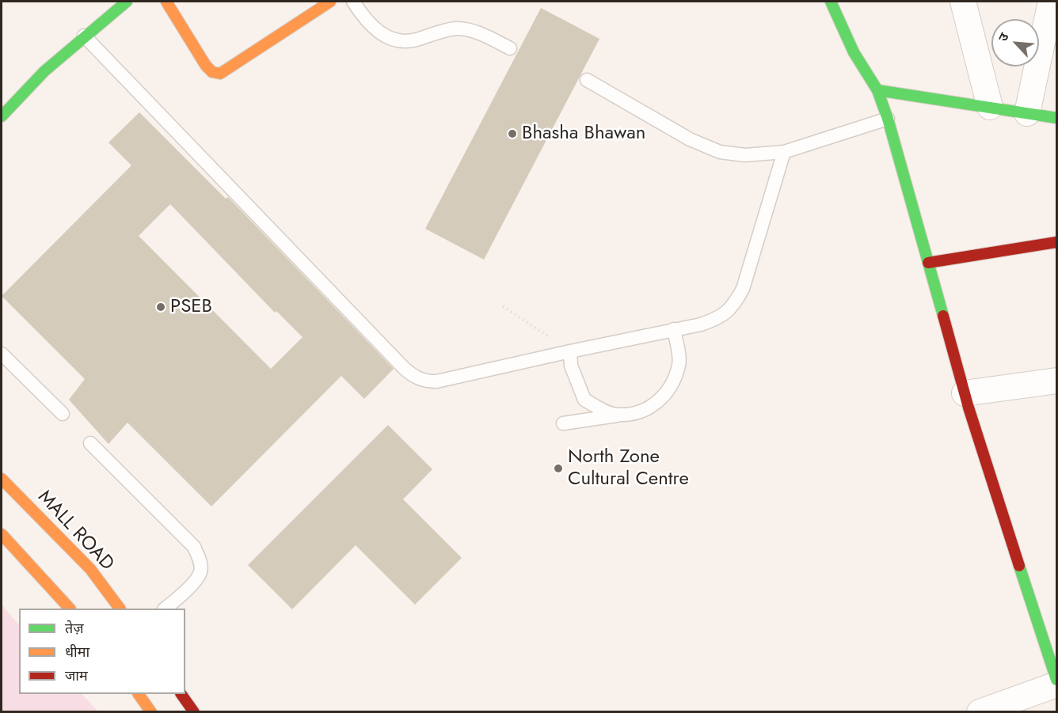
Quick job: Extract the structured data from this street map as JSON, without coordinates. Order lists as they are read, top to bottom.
{
  "streets": {
    "street": ["MALL ROAD"]
  },
  "places": ["Bhasha Bhawan", "PSEB", "North Zone Cultural Centre"],
  "legend": ["तेज़", "धीमा", "जाम"],
  "north": "top left"
}
